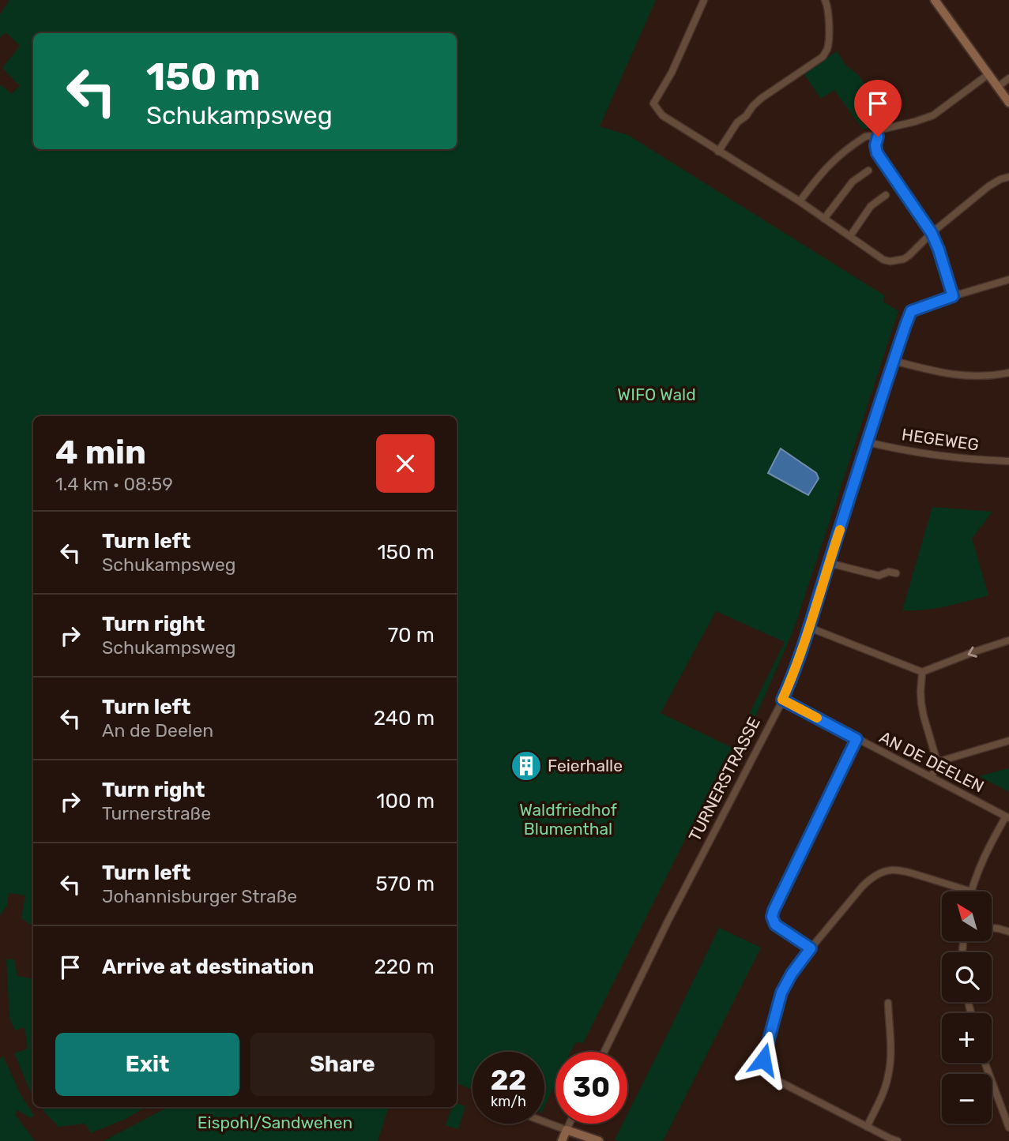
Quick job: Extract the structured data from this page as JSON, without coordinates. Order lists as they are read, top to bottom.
{
  "streets": {
    "street": ["HEGEWEG", "AN DE DEELEN", "TURNERSTRASSE"]
  },
  "crossings": [
    ["HEGEWEG", "TURNERSTRASSE"],
    ["AN DE DEELEN", "TURNERSTRASSE"]
  ],
  "parks": ["WIFO Wald", "Waldfriedhof Blumenthal", "Eispohl/Sandwehen"],
  "places": {
    "building": ["Feierhalle"]
  },
  "north": "top left",
  "page": {
    "turn": ["150 m", "Schukampsweg"],
    "heading": ["4 min", "1.4 km · 08:59"],
    "list": [
      {
        "name": "Turn left",
        "note": "Schukampsweg",
        "value": "150 m"
      },
      {
        "name": "Turn right",
        "note": "Schukampsweg",
        "value": "70 m"
      },
      {
        "name": "Turn left",
        "note": "An de Deelen",
        "value": "240 m"
      },
      {
        "name": "Turn right",
        "note": "Turnerstraße",
        "value": "100 m"
      },
      {
        "name": "Turn left",
        "note": "Johannisburger Straße",
        "value": "570 m"
      },
      {
        "name": "Arrive at destination",
        "value": "220 m"
      }
    ],
    "map_buttons": ["+", "−"],
    "buttons": ["Exit", "Share"],
    "speed": "22 km/h",
    "limit": "30"
  }
}
